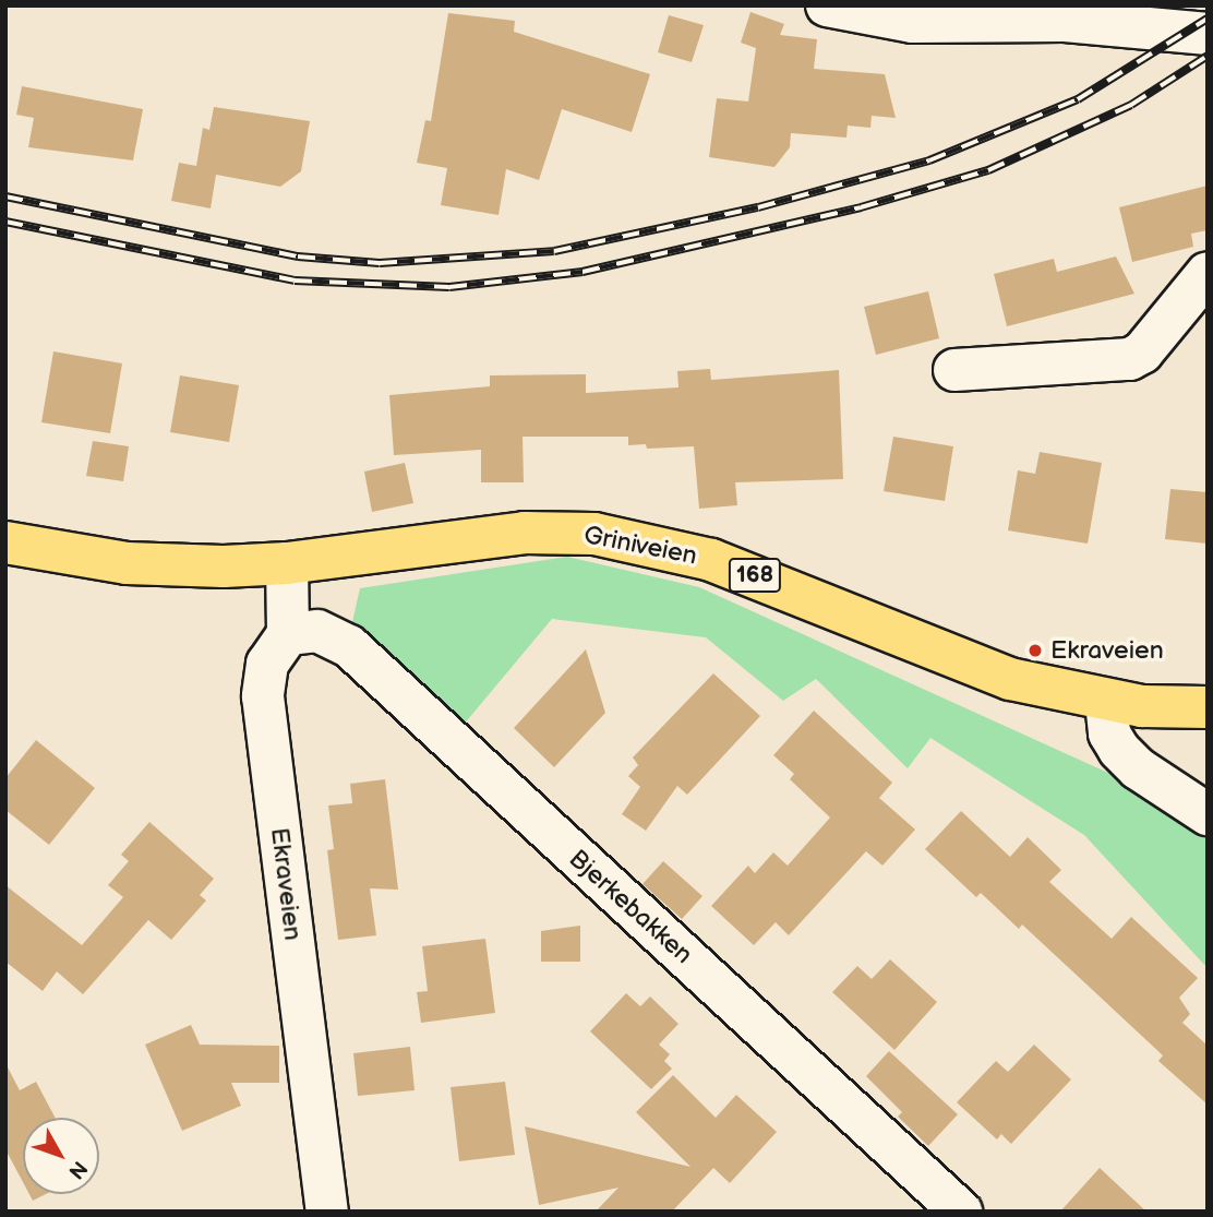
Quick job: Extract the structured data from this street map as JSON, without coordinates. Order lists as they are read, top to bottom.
{
  "streets": {
    "main road": ["Griniveien", "168"],
    "street": ["Ekraveien", "Bjerkebakken"]
  },
  "crossings": [
    ["Ekraveien", "Bjerkebakken"]
  ],
  "places": ["Ekraveien"],
  "north": "bottom right"
}
